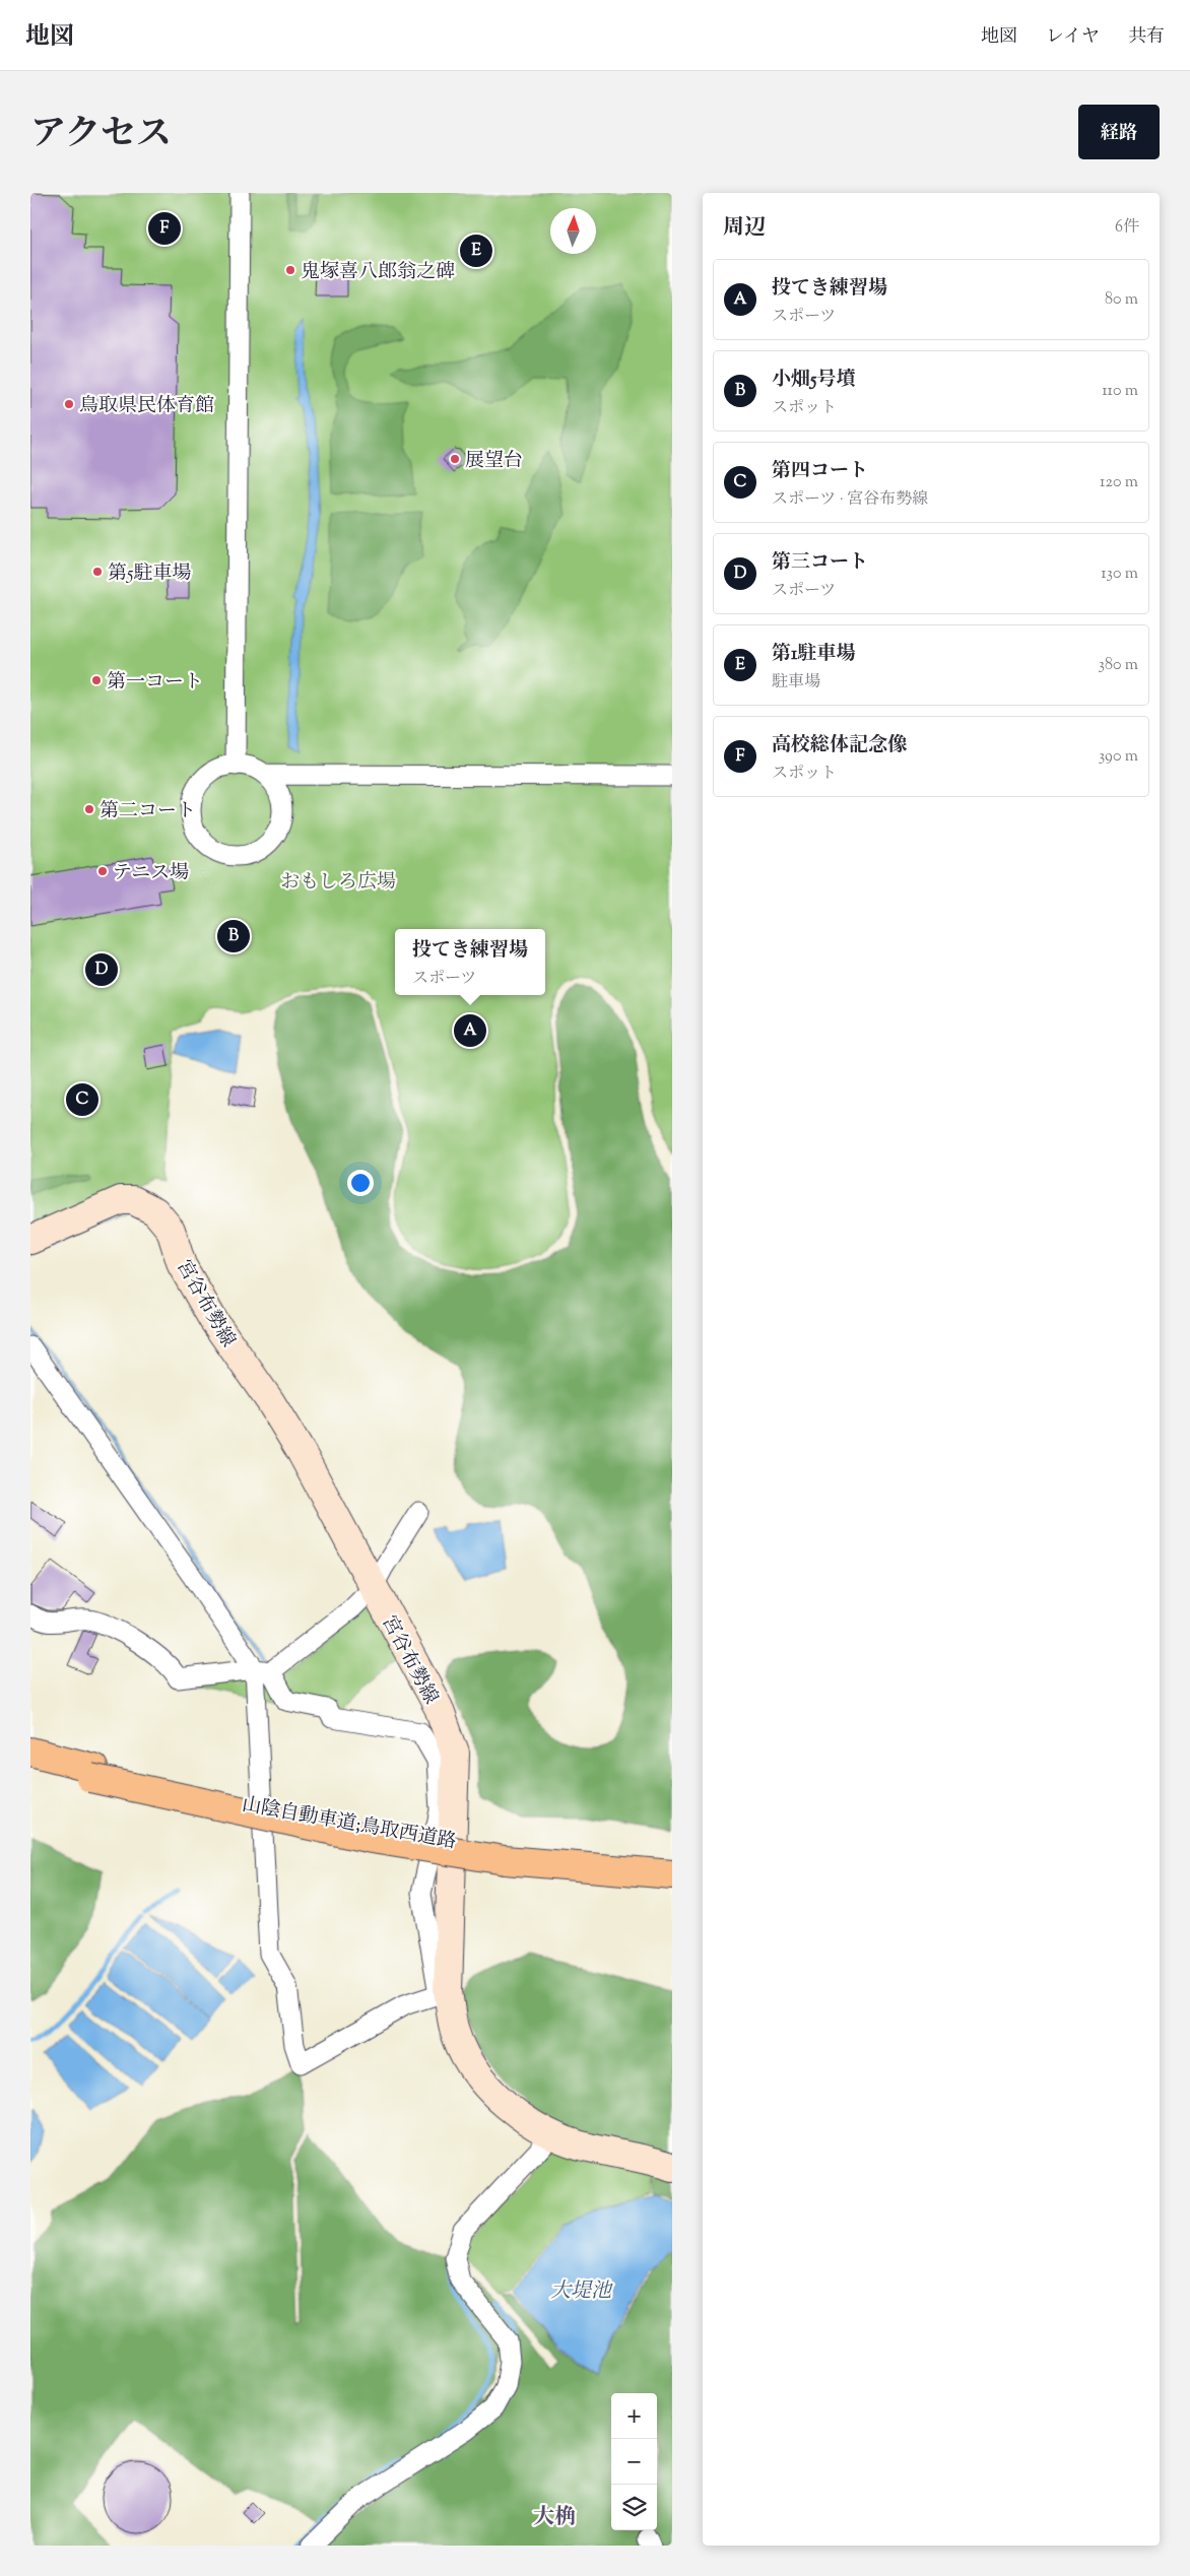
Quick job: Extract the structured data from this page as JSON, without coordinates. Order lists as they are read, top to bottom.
{
  "streets": {
    "highway": ["山陰自動車道;鳥取西道路"],
    "street": ["宮谷布勢線"]
  },
  "districts": ["大桷"],
  "water": ["大堤池"],
  "parks": ["おもしろ広場"],
  "places": [
    "鬼塚喜八郎翁之碑",
    "鳥取県民体育館",
    "展望台",
    "第5駐車場",
    "第一コート",
    "第二コート",
    "テニス場"
  ],
  "north": "top",
  "page": {
    "header": "地図",
    "nav": ["地図", "レイヤ", "共有"],
    "title": "アクセス",
    "buttons": "経路",
    "heading": ["周辺", "6件"],
    "pins": [
      "F",
      "E",
      "B",
      "D",
      "A",
      "C"
    ],
    "list": [
      {
        "mark": "A",
        "name": "投てき練習場",
        "note": "スポーツ",
        "value": "80 m"
      },
      {
        "mark": "B",
        "name": "小畑5号墳",
        "note": "スポット",
        "value": "110 m"
      },
      {
        "mark": "C",
        "name": "第四コート",
        "note": "スポーツ · 宮谷布勢線",
        "value": "120 m"
      },
      {
        "mark": "D",
        "name": "第三コート",
        "note": "スポーツ",
        "value": "130 m"
      },
      {
        "mark": "E",
        "name": "第1駐車場",
        "note": "駐車場",
        "value": "380 m"
      },
      {
        "mark": "F",
        "name": "高校総体記念像",
        "note": "スポット",
        "value": "390 m"
      }
    ],
    "popup": ["投てき練習場", "スポーツ"],
    "map_buttons": ["+", "−"]
  }
}
